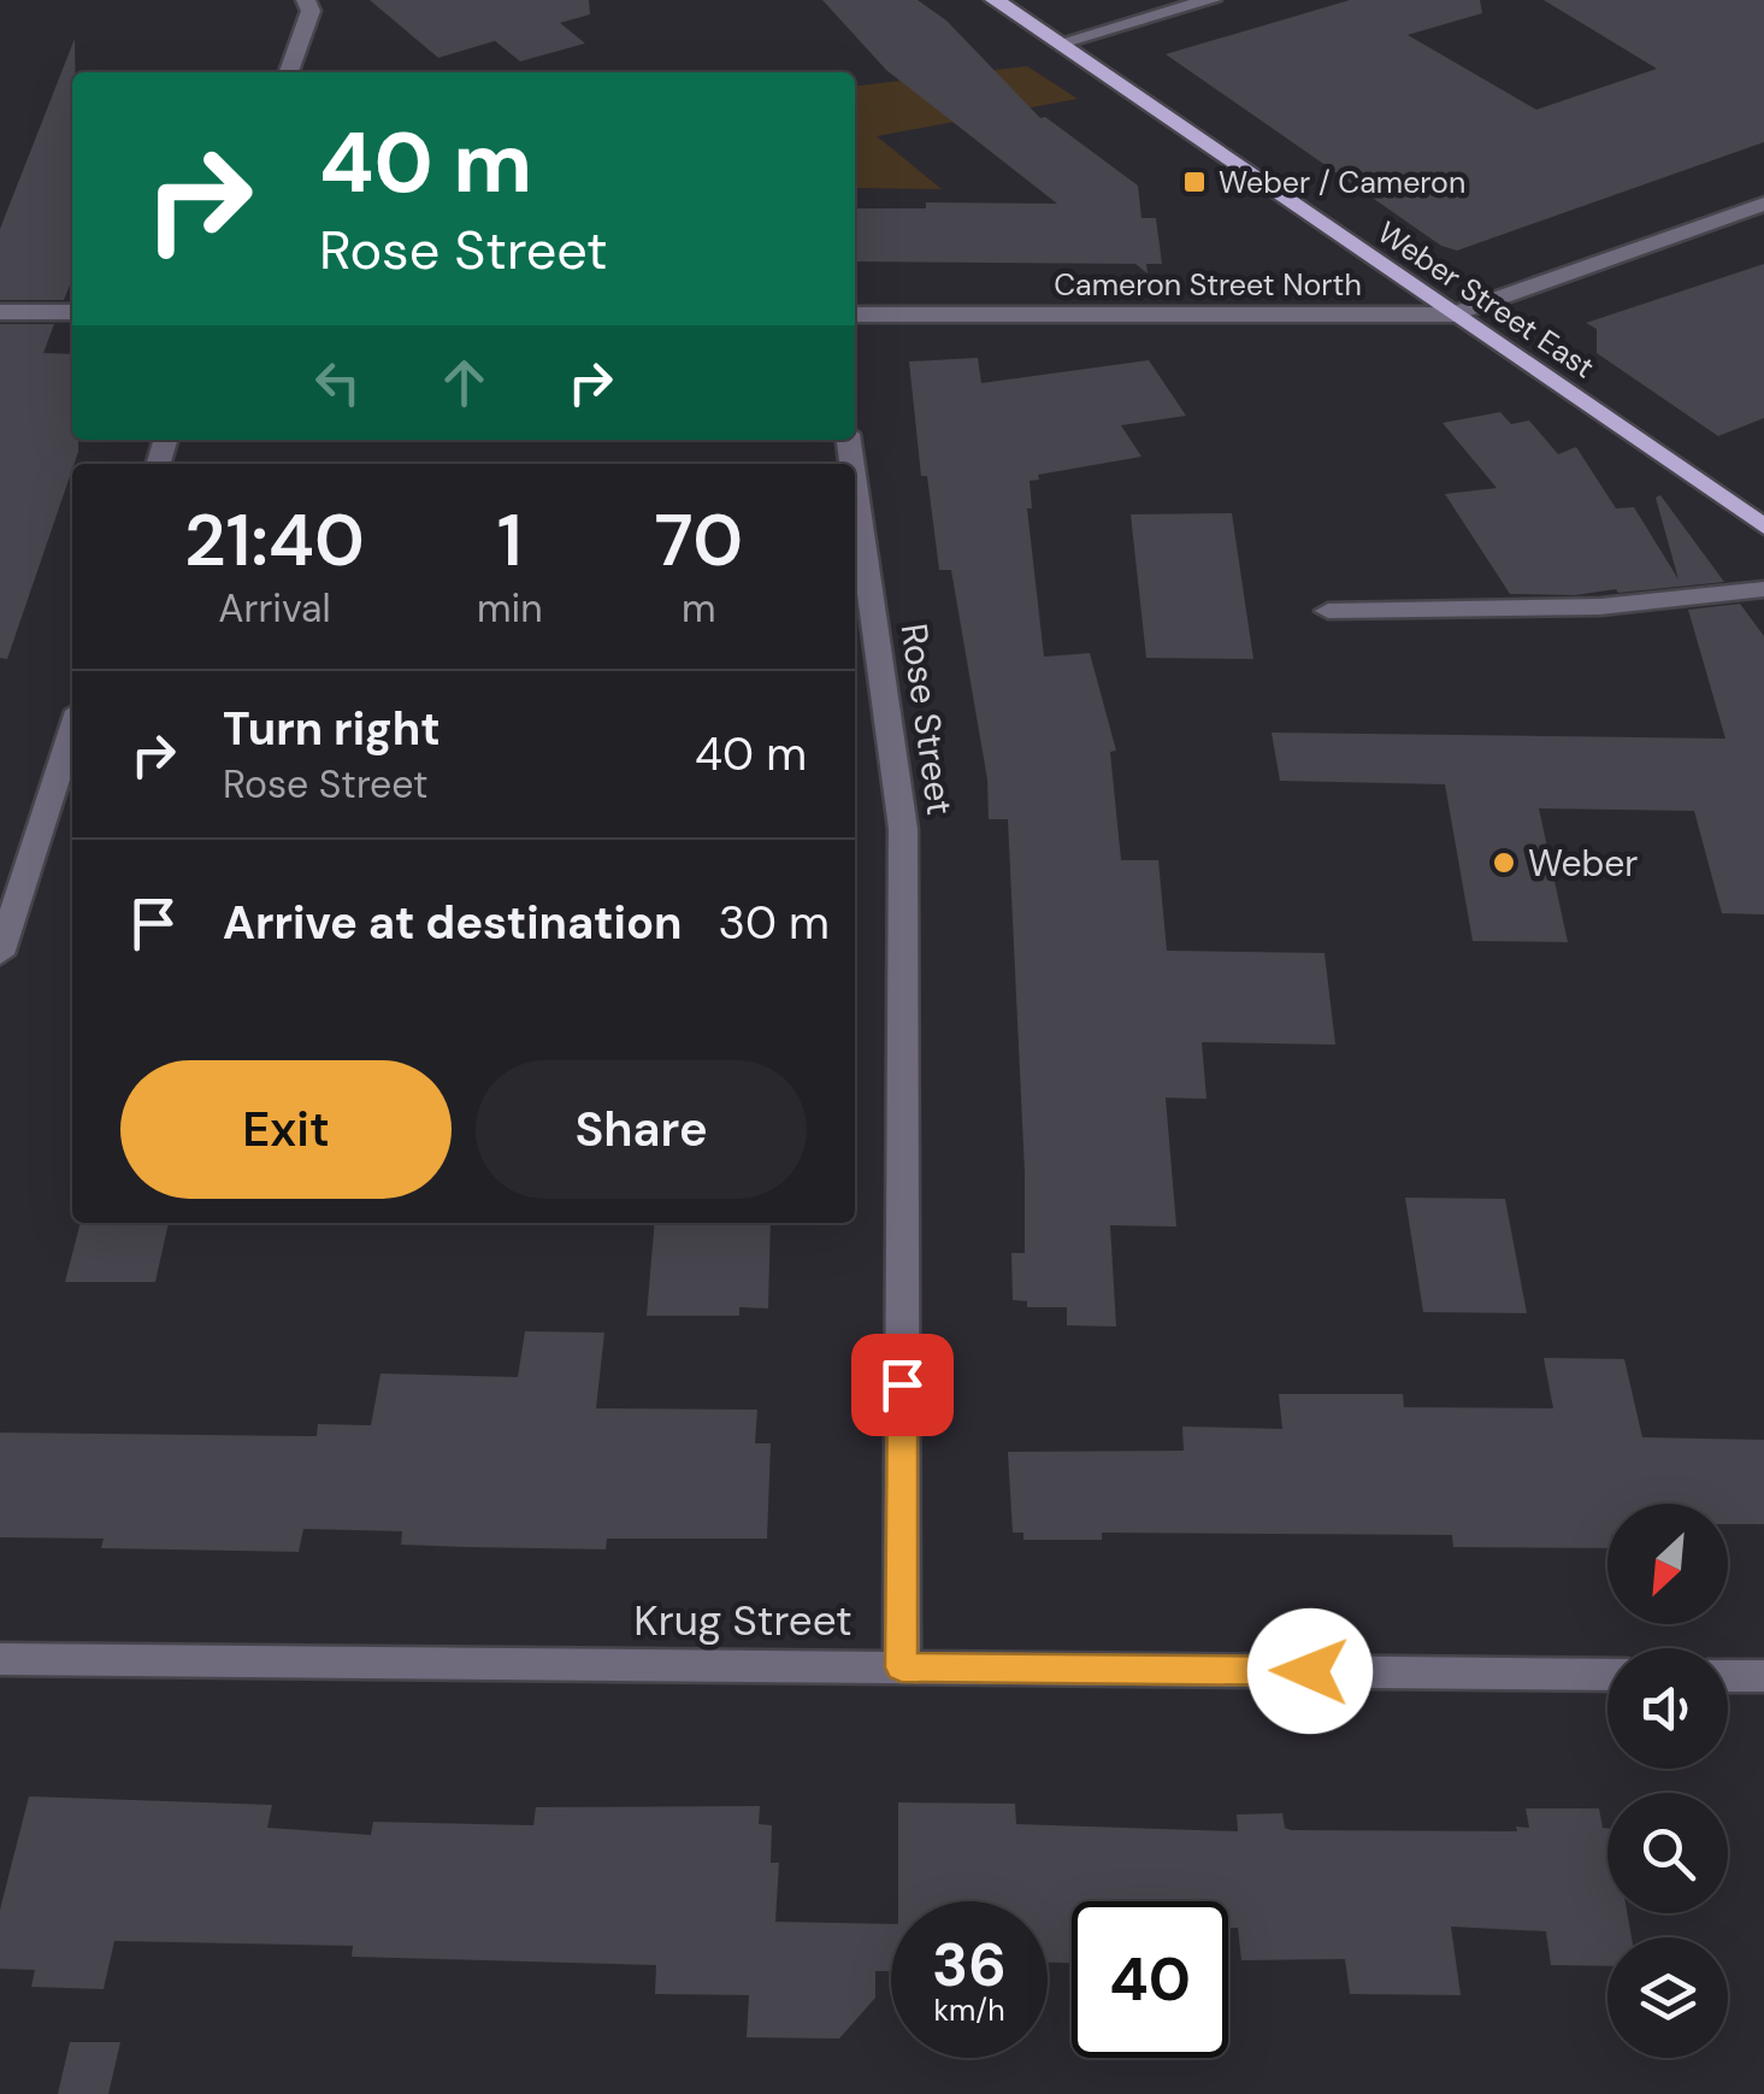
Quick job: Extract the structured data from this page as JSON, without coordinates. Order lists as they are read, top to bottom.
{
  "streets": {
    "main road": ["Weber Street East"],
    "street": ["Cameron Street North", "Rose Street", "Krug Street"]
  },
  "crossings": [
    ["Cameron Street North", "Weber Street East"],
    ["Rose Street", "Krug Street"]
  ],
  "places": {
    "transit": ["Weber / Cameron"],
    "other": ["Weber"]
  },
  "north": "bottom left",
  "page": {
    "turn": ["40 m", "Rose Street"],
    "eta": [
      "21:40",
      "Arrival",
      "1",
      "min",
      "70",
      "m"
    ],
    "list": [
      {
        "name": "Turn right",
        "note": "Rose Street",
        "value": "40 m"
      },
      {
        "name": "Arrive at destination",
        "value": "30 m"
      }
    ],
    "buttons": ["Exit", "Share"],
    "speed": "36 km/h",
    "limit": "40"
  }
}
